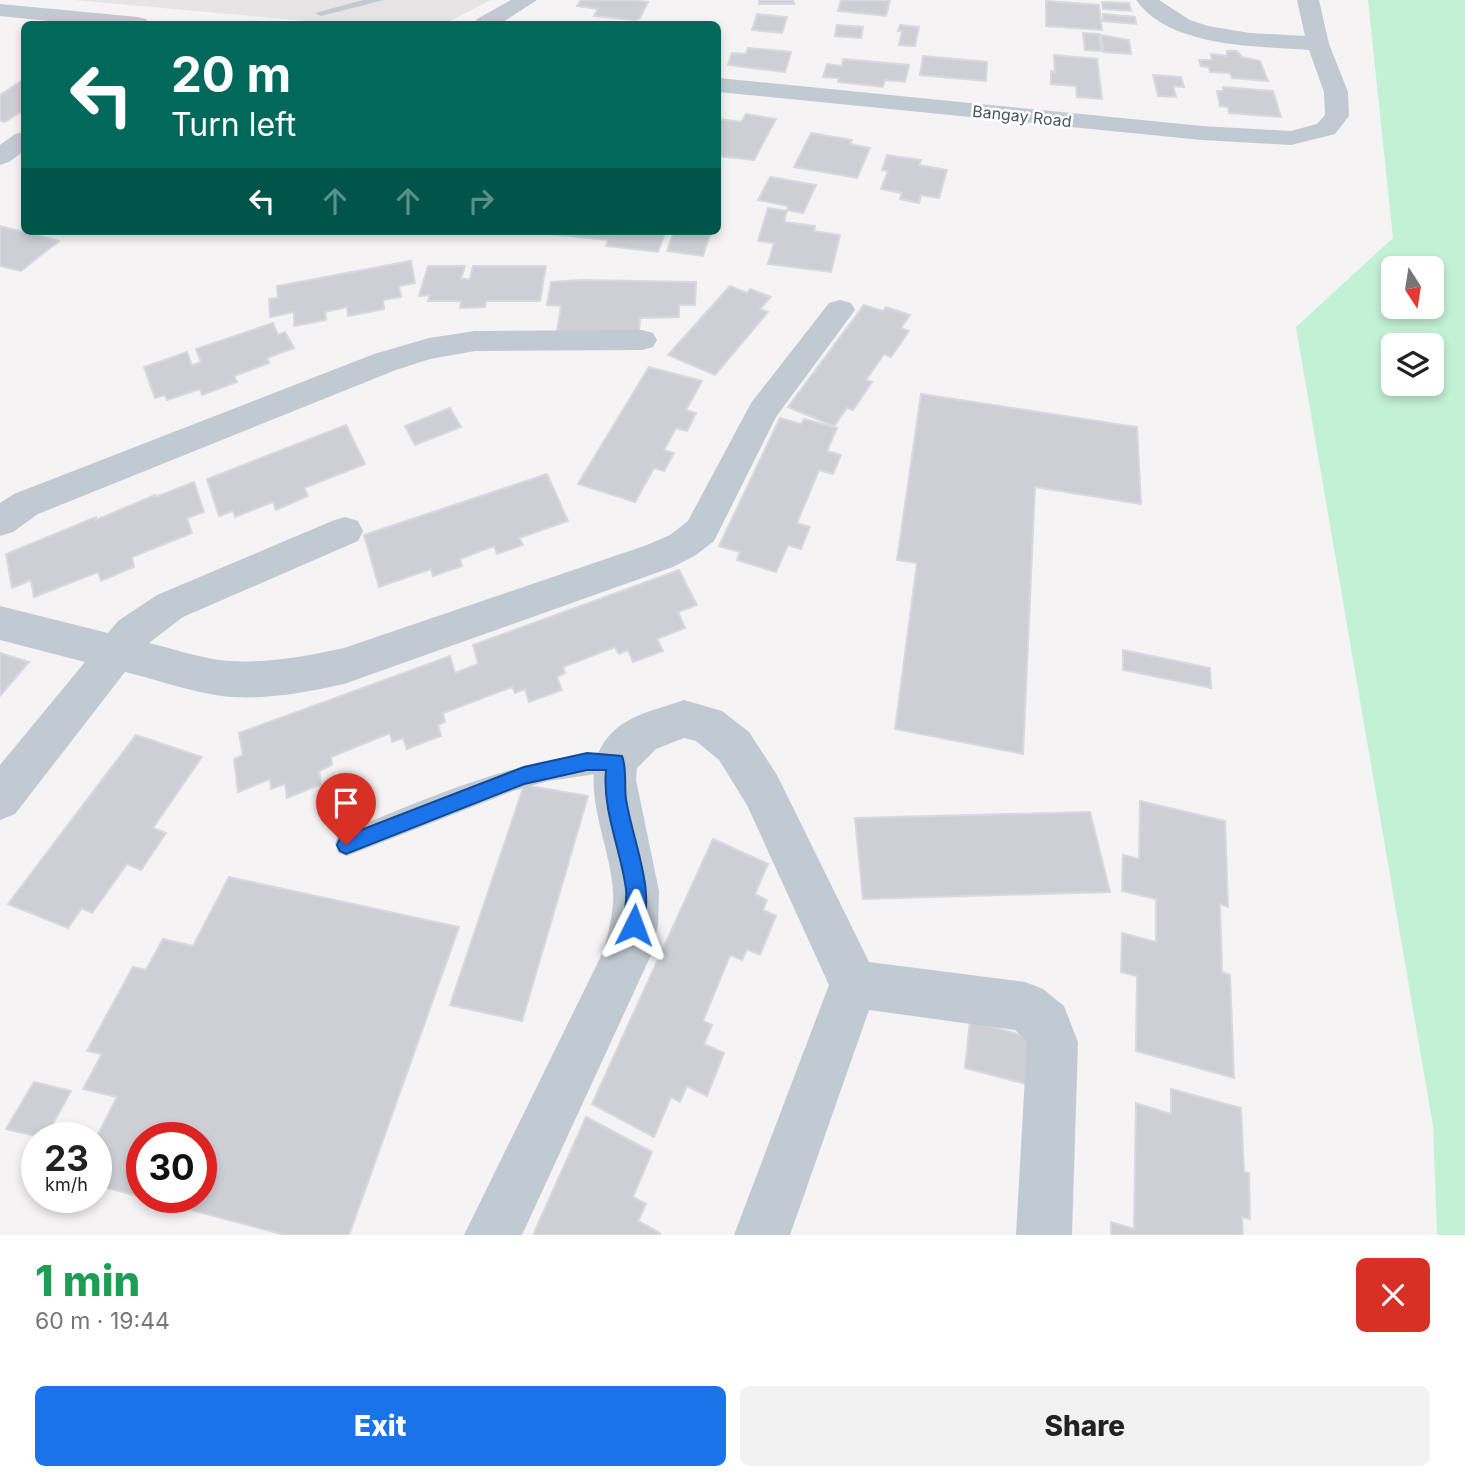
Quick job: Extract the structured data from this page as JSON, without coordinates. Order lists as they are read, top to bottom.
{
  "streets": {
    "street": ["Bangay Road"]
  },
  "north": "bottom",
  "page": {
    "turn": ["20 m", "Turn left"],
    "speed": "23 km/h",
    "limit": "30",
    "heading": ["1 min", "60 m · 19:44"],
    "buttons": ["Exit", "Share"]
  }
}
